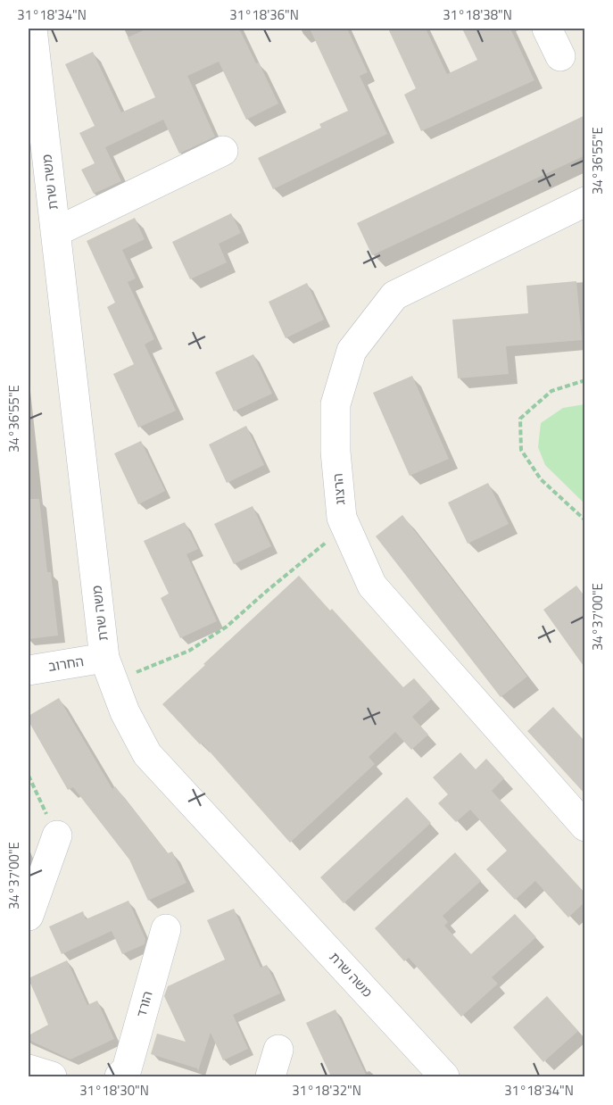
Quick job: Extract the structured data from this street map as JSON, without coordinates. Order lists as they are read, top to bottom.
{
  "streets": {
    "street": [
      "משה שרת",
      "הרצוג",
      "החרוב",
      "הורד"
    ]
  },
  "crossings": [
    ["משה שרת", "החרוב"]
  ],
  "coordinates": [
    "31°18'34\"N",
    "31°18'36\"N",
    "31°18'38\"N",
    "34°36'55\"E",
    "34°37'00\"E",
    "31°18'30\"N",
    "31°18'32\"N"
  ]
}
